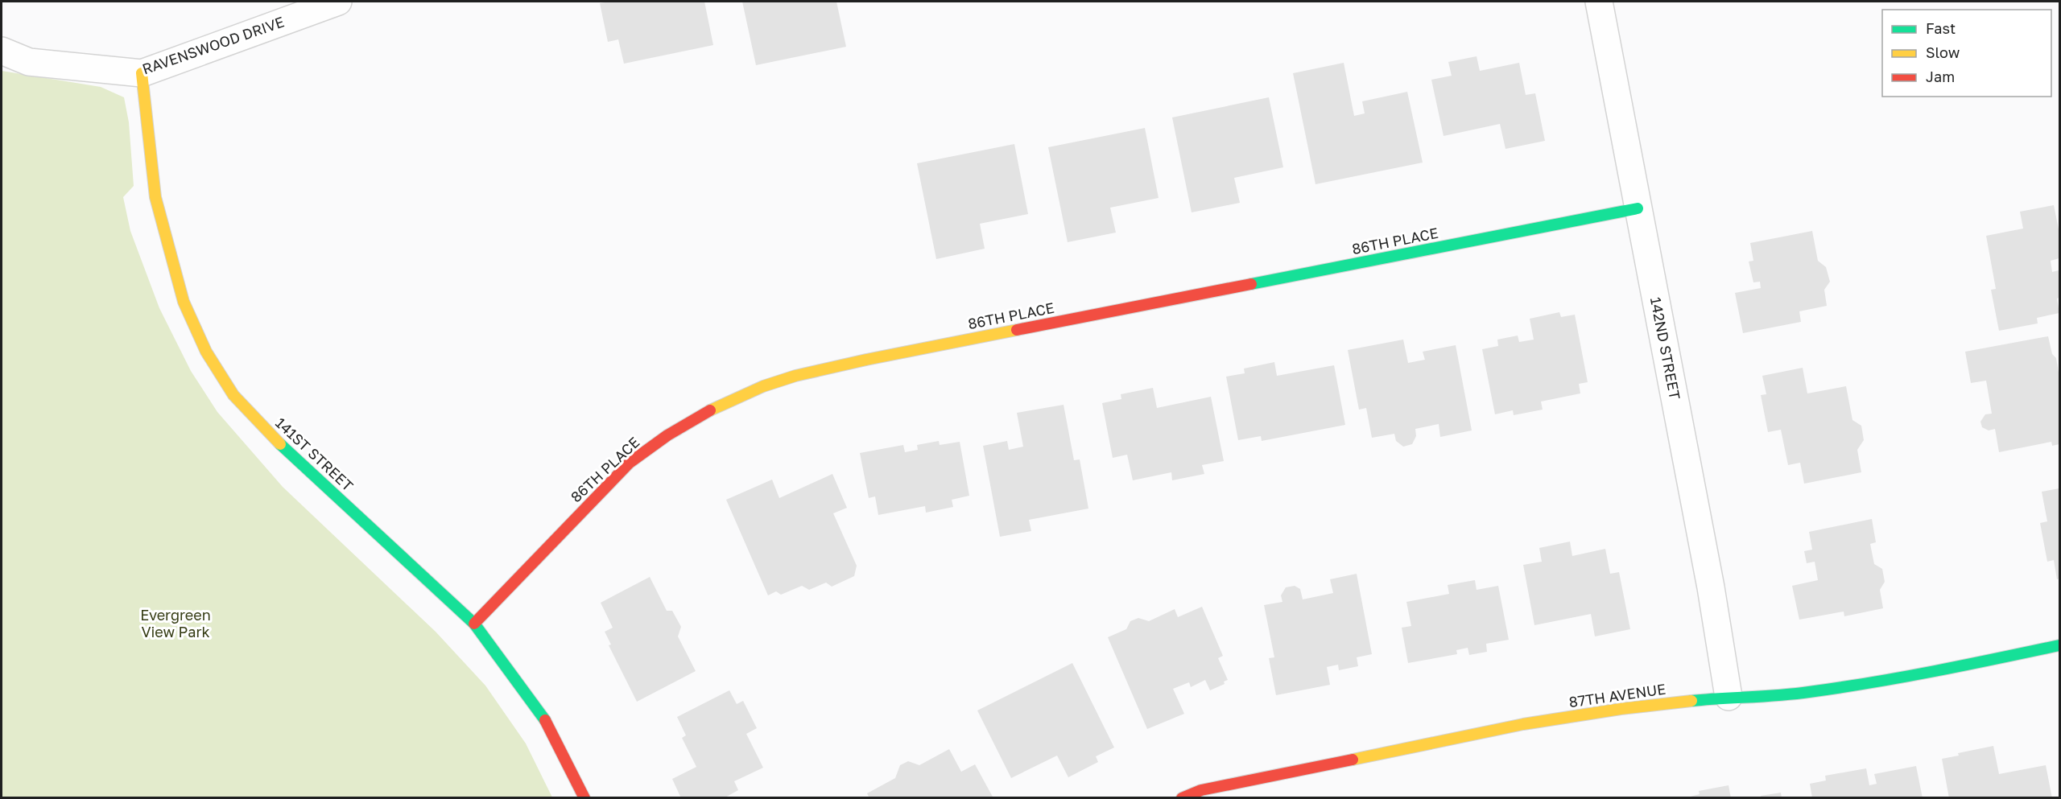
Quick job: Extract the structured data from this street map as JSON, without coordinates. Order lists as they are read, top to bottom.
{
  "streets": {
    "street": [
      "RAVENSWOOD DRIVE",
      "86TH PLACE",
      "142ND STREET",
      "141ST STREET",
      "87TH AVENUE"
    ]
  },
  "crossings": [
    ["RAVENSWOOD DRIVE", "141ST STREET"],
    ["86TH PLACE", "142ND STREET"],
    ["86TH PLACE", "141ST STREET"],
    ["142ND STREET", "87TH AVENUE"]
  ],
  "parks": ["Evergreen View Park"],
  "legend": ["Fast", "Slow", "Jam"]
}
